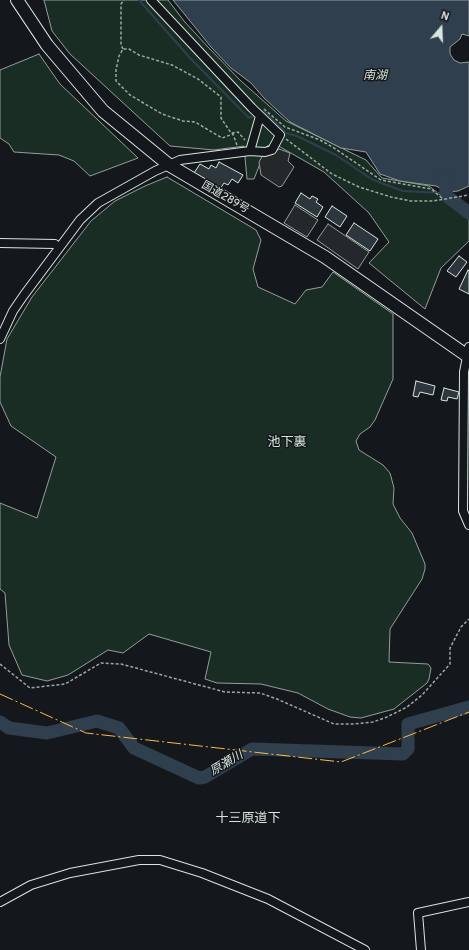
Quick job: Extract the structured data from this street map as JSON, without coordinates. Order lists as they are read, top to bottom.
{
  "streets": {
    "highway": ["国道289号"]
  },
  "districts": ["池下裏", "十三原道下"],
  "water": ["南湖", "原瀬川"],
  "north": "top"
}
